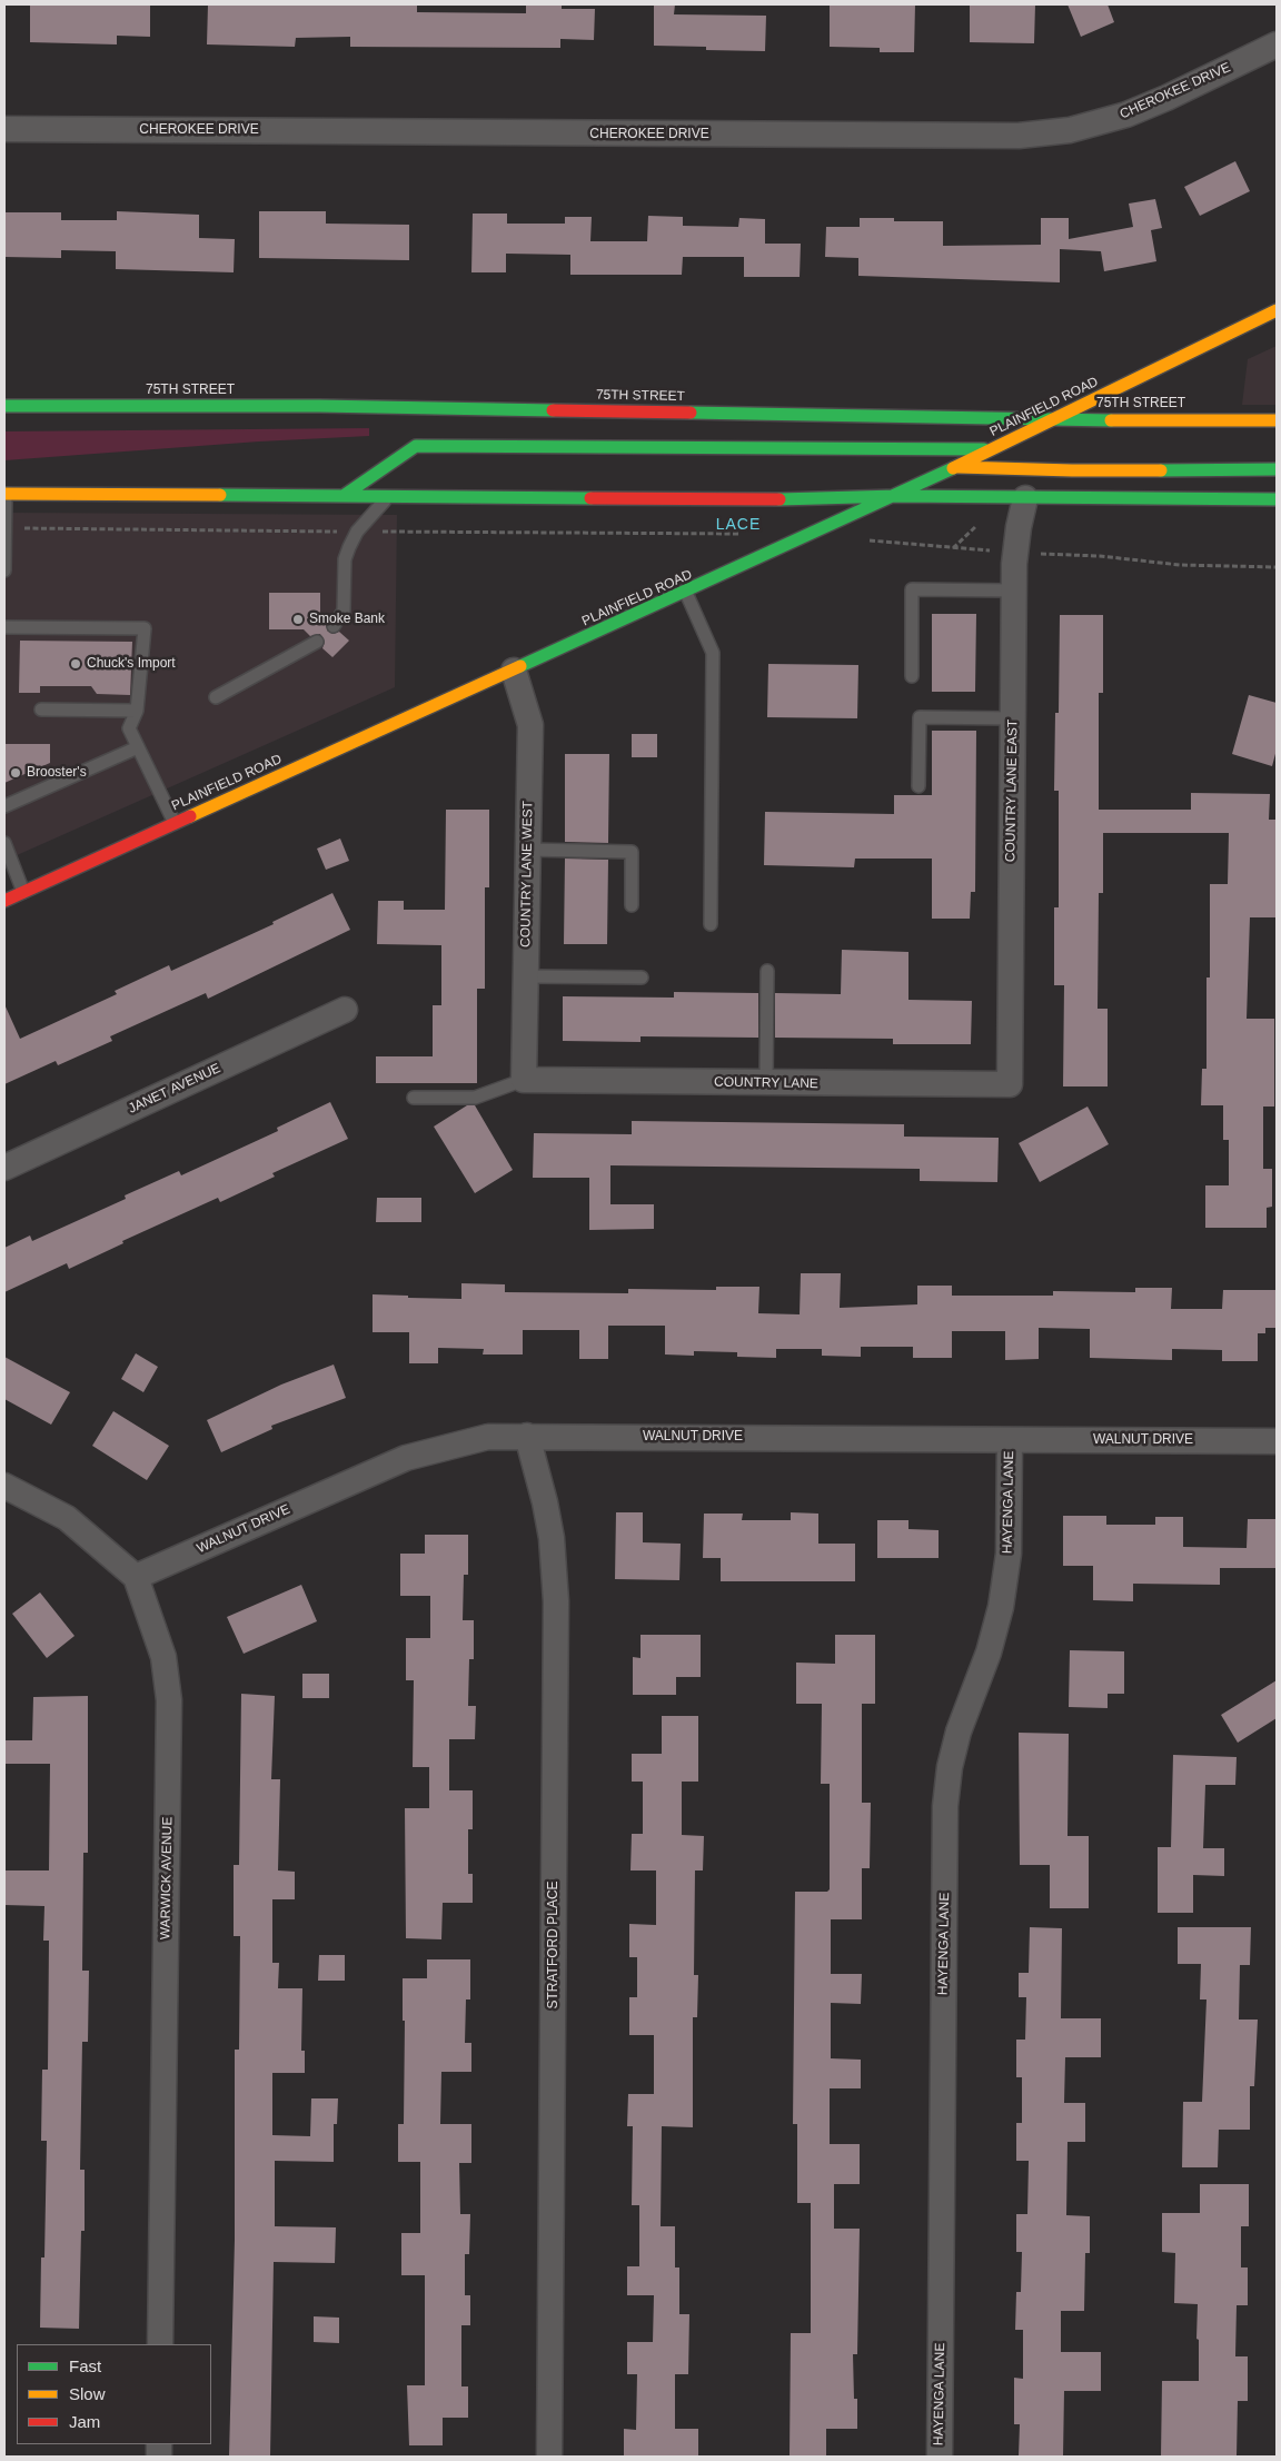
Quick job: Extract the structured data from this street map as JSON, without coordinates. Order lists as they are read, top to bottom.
{
  "streets": {
    "main road": ["75TH STREET", "PLAINFIELD ROAD"],
    "street": [
      "CHEROKEE DRIVE",
      "COUNTRY LANE EAST",
      "COUNTRY LANE WEST",
      "COUNTRY LANE",
      "JANET AVENUE",
      "WALNUT DRIVE",
      "HAYENGA LANE",
      "WARWICK AVENUE",
      "STRATFORD PLACE"
    ]
  },
  "crossings": [
    ["75TH STREET", "PLAINFIELD ROAD"],
    ["PLAINFIELD ROAD", "COUNTRY LANE WEST"],
    ["COUNTRY LANE EAST", "COUNTRY LANE"],
    ["COUNTRY LANE WEST", "COUNTRY LANE"],
    ["WALNUT DRIVE", "HAYENGA LANE"],
    ["WALNUT DRIVE", "WARWICK AVENUE"],
    ["WALNUT DRIVE", "STRATFORD PLACE"]
  ],
  "districts": ["LACE"],
  "places": ["Smoke Bank", "Chuck's Import", "Brooster's"],
  "legend": ["Fast", "Slow", "Jam"]
}
